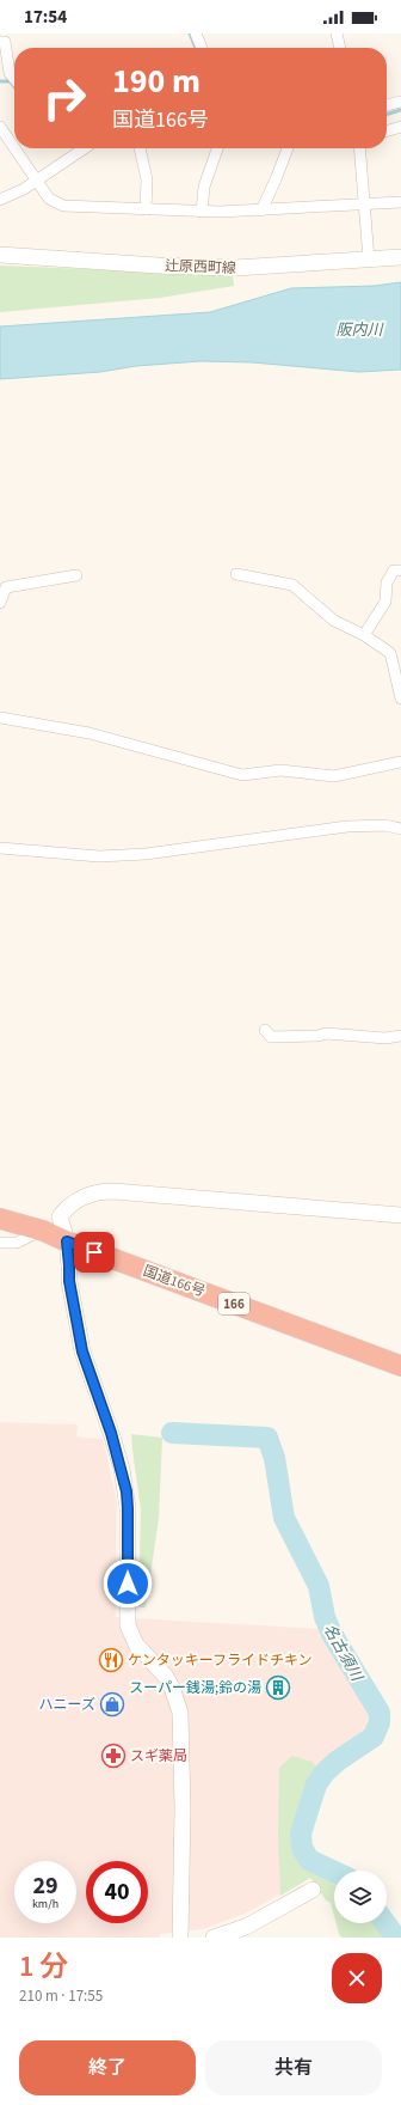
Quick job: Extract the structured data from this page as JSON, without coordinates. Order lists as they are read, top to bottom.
{
  "streets": {
    "highway": ["国道166号", "166"],
    "street": ["辻原西町線"]
  },
  "water": ["阪内川", "名古須川"],
  "places": {
    "restaurant": ["ケンタッキーフライドチキン"],
    "building": ["スーパー銭湯;鈴の湯"],
    "shop": ["ハニーズ"],
    "pharmacy": ["スギ薬局"]
  },
  "page": {
    "status": "17:54",
    "turn": ["190 m", "国道166号"],
    "speed": "29 km/h",
    "limit": "40",
    "heading": ["1 分", "210 m · 17:55"],
    "buttons": ["終了", "共有"]
  }
}
